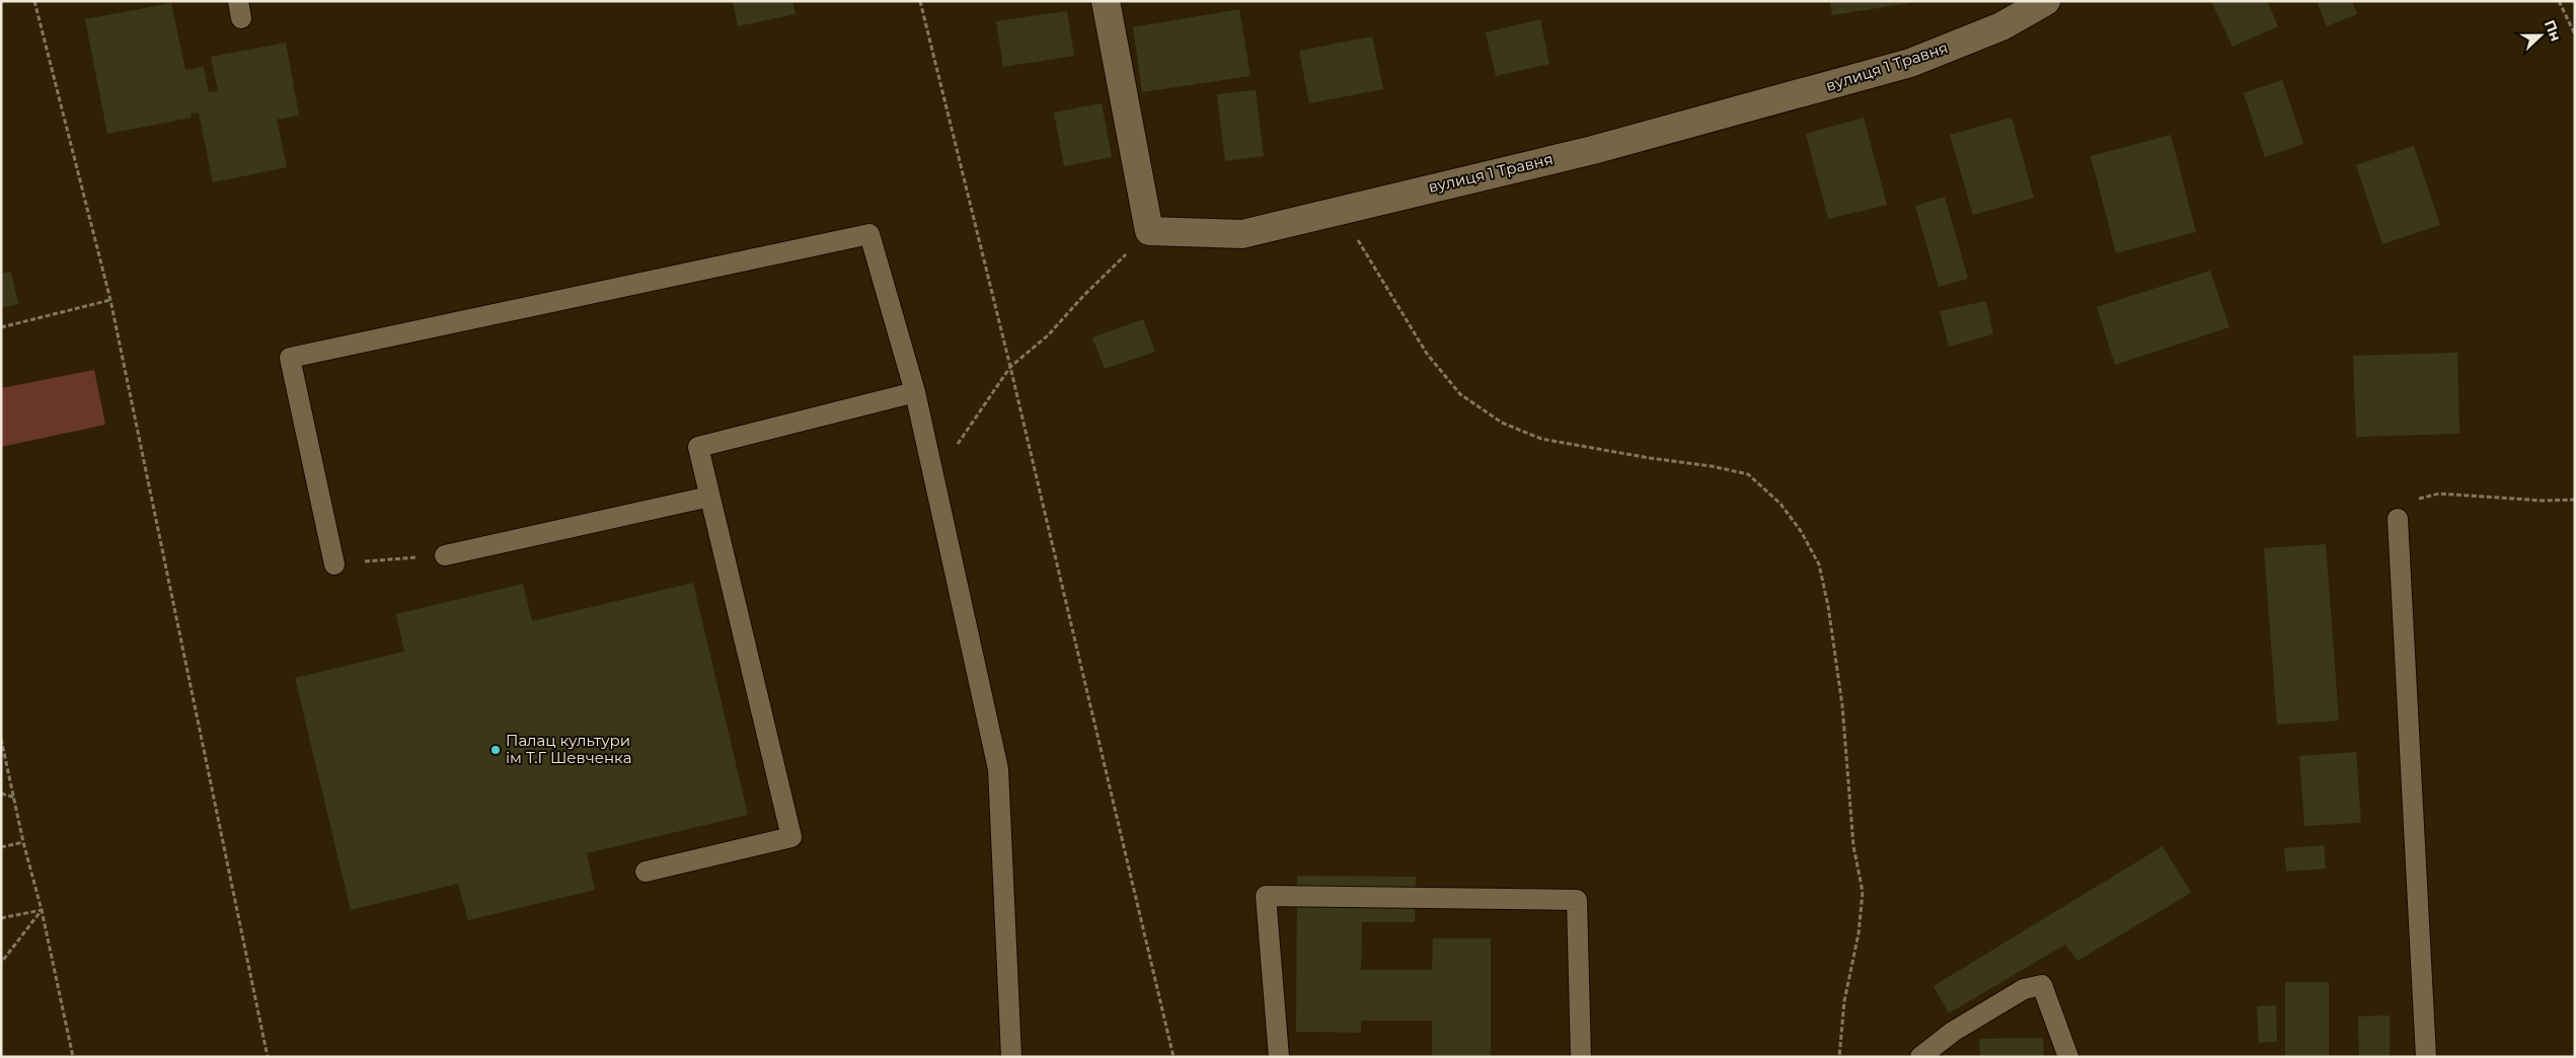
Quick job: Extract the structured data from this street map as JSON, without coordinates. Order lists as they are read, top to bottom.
{
  "streets": {
    "street": ["вулиця 1 Травня"]
  },
  "places": ["Палац культури ім Т.Г Шевченка"],
  "north": "right"
}
